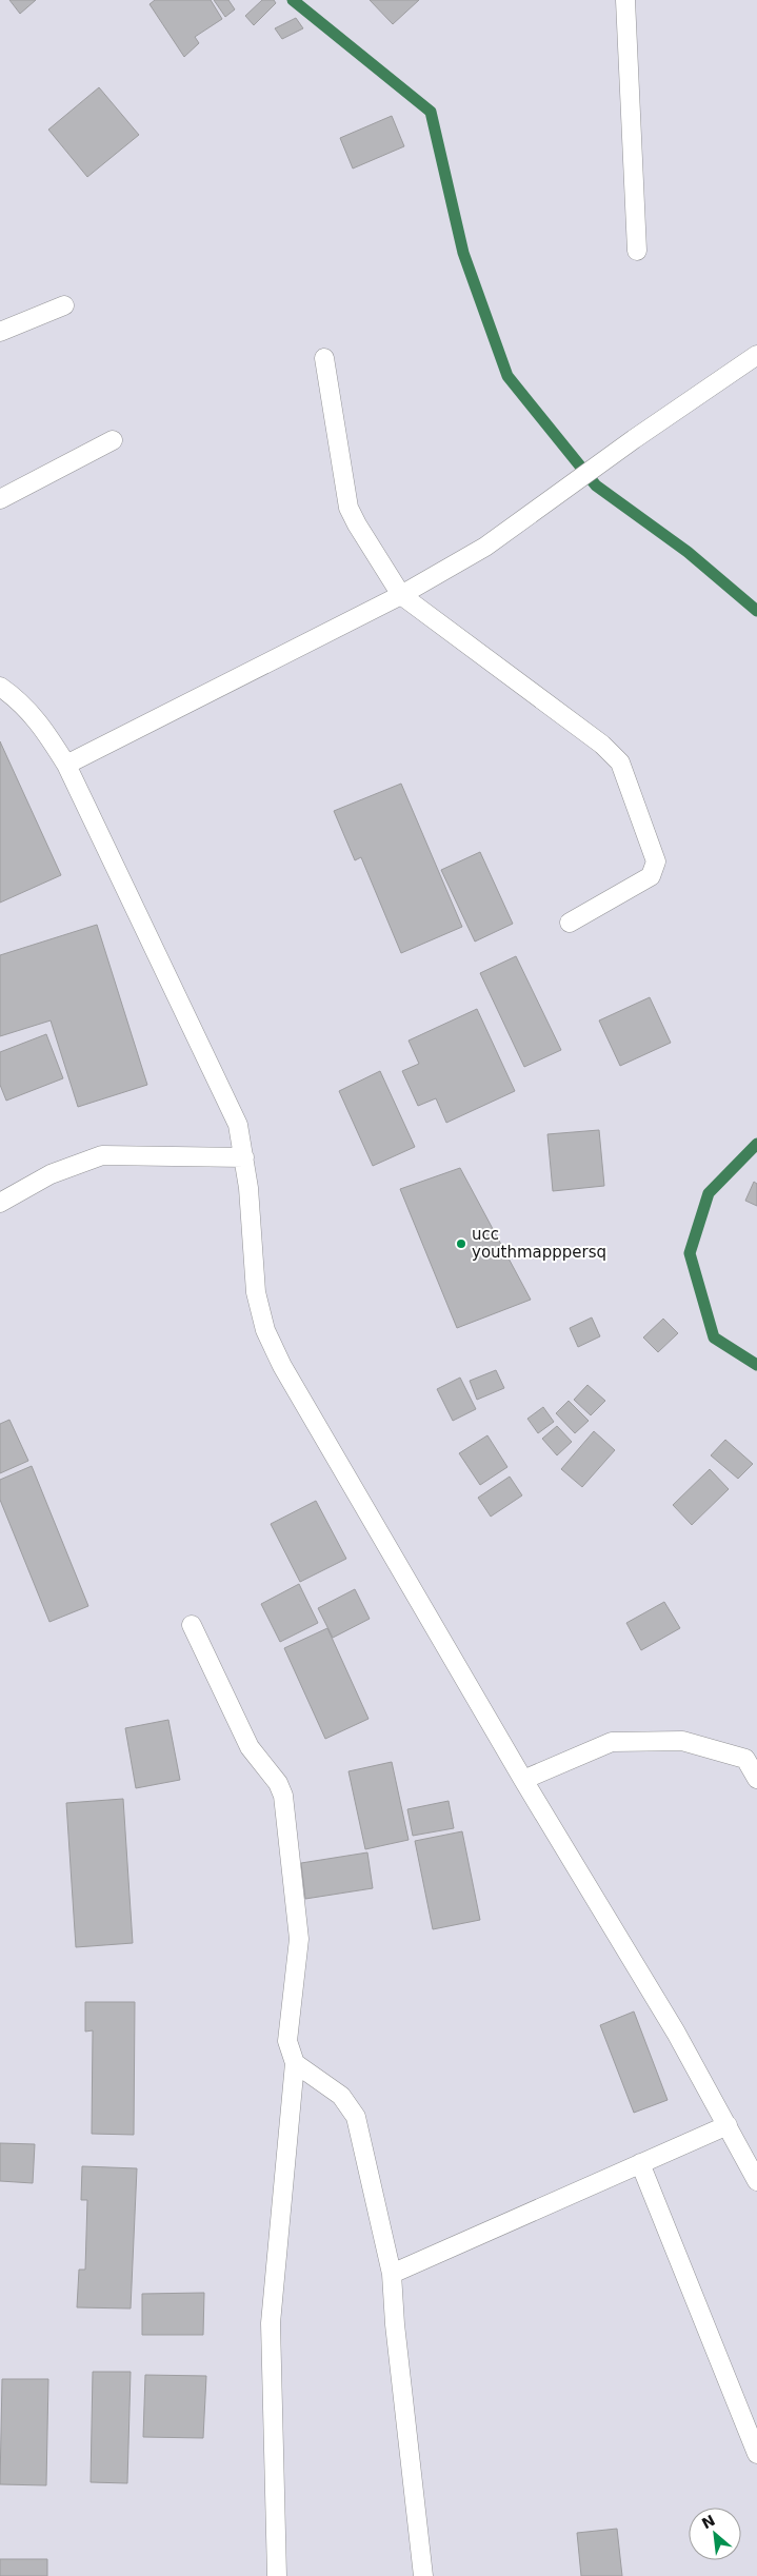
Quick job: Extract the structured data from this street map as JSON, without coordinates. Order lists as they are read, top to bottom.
{
  "places": ["ucc youthmapppersq"],
  "north": "top left"
}
